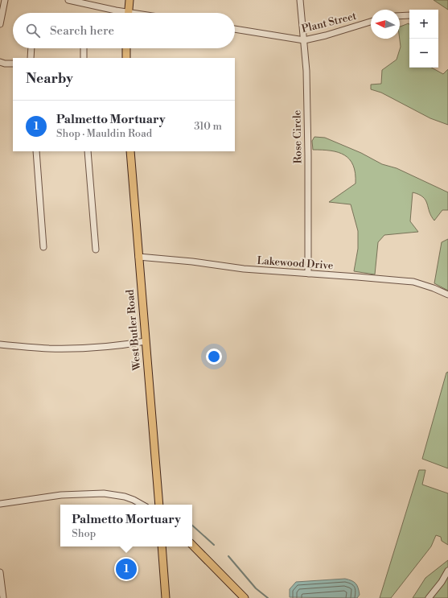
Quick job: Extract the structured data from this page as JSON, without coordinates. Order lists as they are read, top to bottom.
{
  "streets": {
    "main road": ["West Butler Road"],
    "street": ["Plant Street", "Rose Circle", "Lakewood Drive"]
  },
  "crossings": [
    ["Plant Street", "Rose Circle"],
    ["Rose Circle", "Lakewood Drive"],
    ["Lakewood Drive", "West Butler Road"]
  ],
  "north": "left",
  "page": {
    "map_buttons": ["+", "−"],
    "search": "Search here",
    "heading": "Nearby",
    "list": [
      {
        "mark": "1",
        "name": "Palmetto Mortuary",
        "note": "Shop · Mauldin Road",
        "value": "310 m"
      }
    ],
    "popup": ["Palmetto Mortuary", "Shop"],
    "pins": "1"
  }
}
